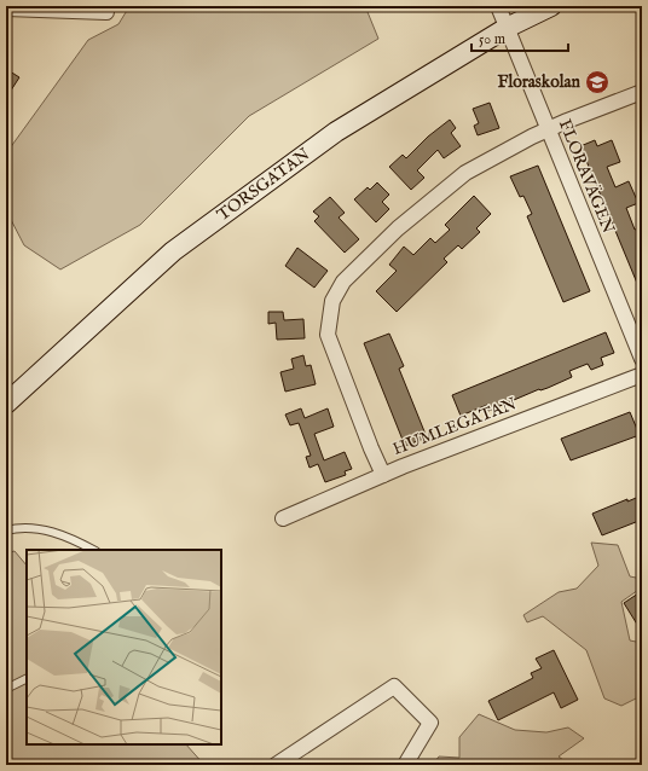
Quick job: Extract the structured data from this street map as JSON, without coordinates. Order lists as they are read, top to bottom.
{
  "streets": {
    "main road": ["TORSGATAN"],
    "street": ["FLORAVÄGEN", "HUMLEGATAN"]
  },
  "crossings": [
    ["FLORAVÄGEN", "TORSGATAN"]
  ],
  "places": {
    "school or university": ["Floraskolan"]
  },
  "scale_bar": "50 m"
}
